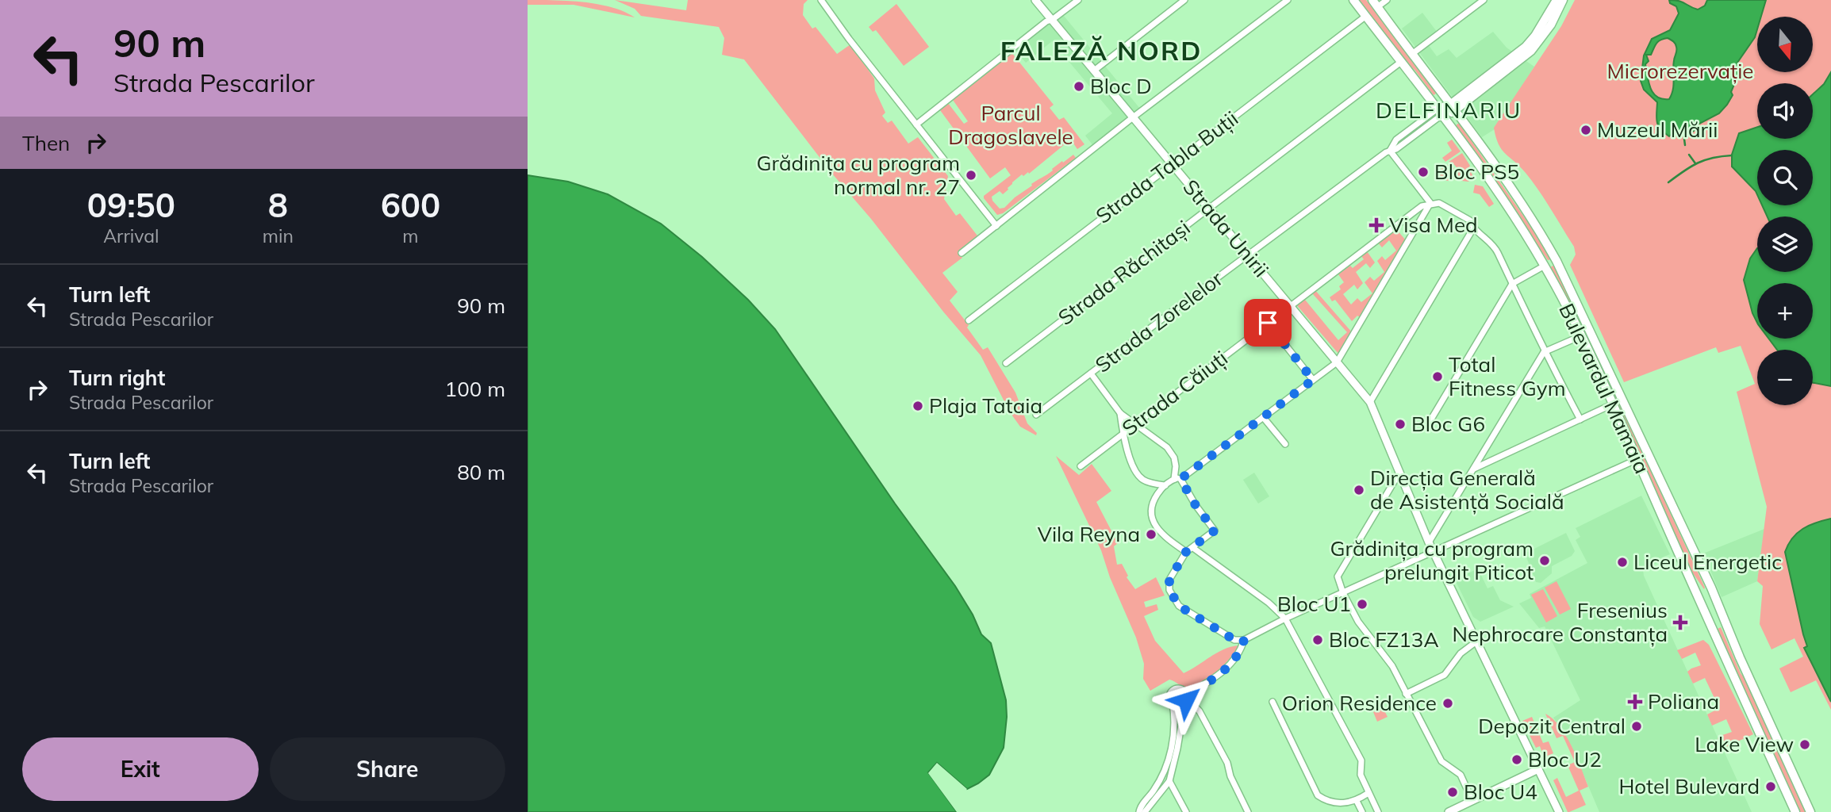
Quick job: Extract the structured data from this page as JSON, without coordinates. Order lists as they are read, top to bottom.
{
  "streets": {
    "main road": ["Bulevardul Mamaia"],
    "street": [
      "Strada Tabla Buții",
      "Strada Unirii",
      "Strada Răchitași",
      "Strada Zorelelor",
      "Strada Căiuți"
    ]
  },
  "crossings": [
    ["Strada Tabla Buții", "Strada Unirii"],
    ["Strada Tabla Buții", "Bulevardul Mamaia"],
    ["Strada Unirii", "Strada Răchitași"],
    ["Strada Unirii", "Strada Zorelelor"],
    ["Strada Unirii", "Strada Căiuți"],
    ["Strada Răchitași", "Bulevardul Mamaia"],
    ["Strada Zorelelor", "Bulevardul Mamaia"]
  ],
  "districts": ["FALEZĂ NORD", "DELFINARIU"],
  "parks": ["Microrezervație", "Parcul Dragoslavele"],
  "places": {
    "other": [
      "Bloc D",
      "Muzeul Mării",
      "Bloc PS5",
      "Grădinița cu program normal nr. 27",
      "Total Fitness Gym",
      "Plaja Tataia",
      "Bloc G6",
      "Direcția Generală de Asistență Socială",
      "Vila Reyna",
      "Grădinița cu program prelungit Piticot",
      "Liceul Energetic",
      "Bloc U1",
      "Bloc FZ13A",
      "Orion Residence",
      "Depozit Central",
      "Lake View",
      "Bloc U2",
      "Hotel Bulevard",
      "Bloc U4"
    ],
    "health": ["Visa Med", "Fresenius Nephrocare Constanța", "Poliana"]
  },
  "north": "bottom",
  "page": {
    "turn": ["90 m", "Strada Pescarilor"],
    "map_buttons": ["+", "−"],
    "then": "Then",
    "eta": [
      "09:50",
      "Arrival",
      "8",
      "min",
      "600",
      "m"
    ],
    "list": [
      {
        "name": "Turn left",
        "note": "Strada Pescarilor",
        "value": "90 m"
      },
      {
        "name": "Turn right",
        "note": "Strada Pescarilor",
        "value": "100 m"
      },
      {
        "name": "Turn left",
        "note": "Strada Pescarilor",
        "value": "80 m"
      }
    ],
    "buttons": ["Exit", "Share"]
  }
}
